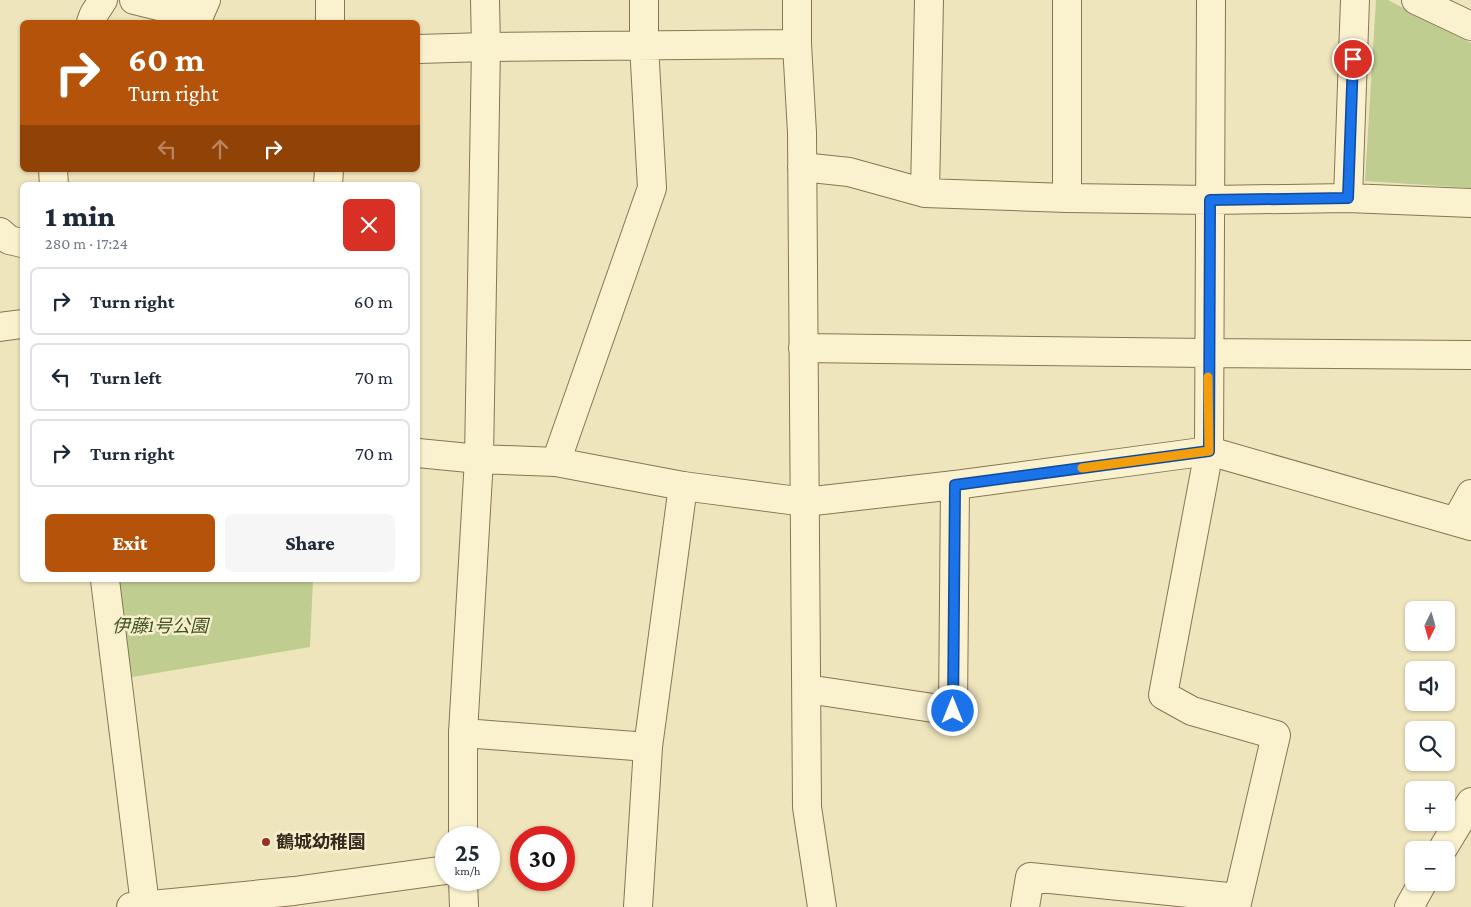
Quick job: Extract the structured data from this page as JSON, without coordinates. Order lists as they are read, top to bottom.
{
  "parks": ["伊藤1号公園"],
  "places": ["鶴城幼稚園"],
  "north": "bottom",
  "page": {
    "turn": ["60 m", "Turn right"],
    "heading": ["1 min", "280 m · 17:24"],
    "list": [
      {
        "name": "Turn right",
        "value": "60 m"
      },
      {
        "name": "Turn left",
        "value": "70 m"
      },
      {
        "name": "Turn right",
        "value": "70 m"
      }
    ],
    "buttons": ["Exit", "Share"],
    "map_buttons": ["+", "−"],
    "speed": "25 km/h",
    "limit": "30"
  }
}
